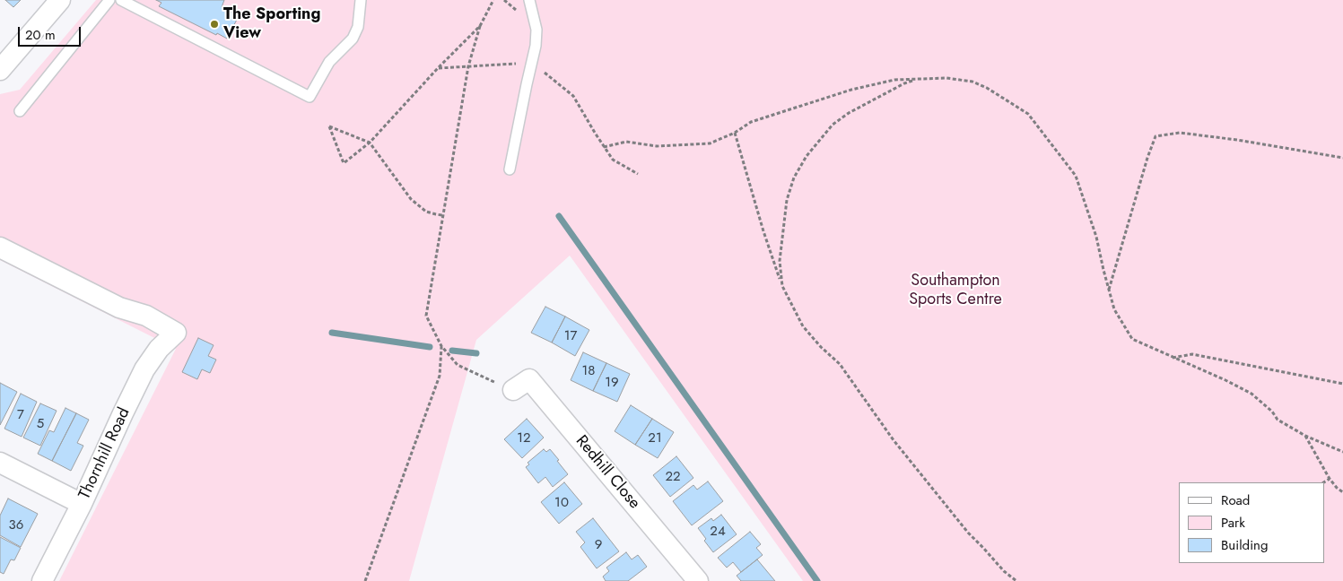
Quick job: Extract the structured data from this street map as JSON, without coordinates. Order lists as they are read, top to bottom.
{
  "streets": {
    "street": ["Thornhill Road", "Redhill Close"]
  },
  "parks": ["Southampton Sports Centre"],
  "places": ["The Sporting View"],
  "house_numbers": [
    "17",
    "18",
    "19",
    "7",
    "5",
    "12",
    "21",
    "22",
    "10",
    "36",
    "24",
    "9"
  ],
  "legend": ["Road", "Park", "Building"],
  "scale_bar": "20 m"
}
